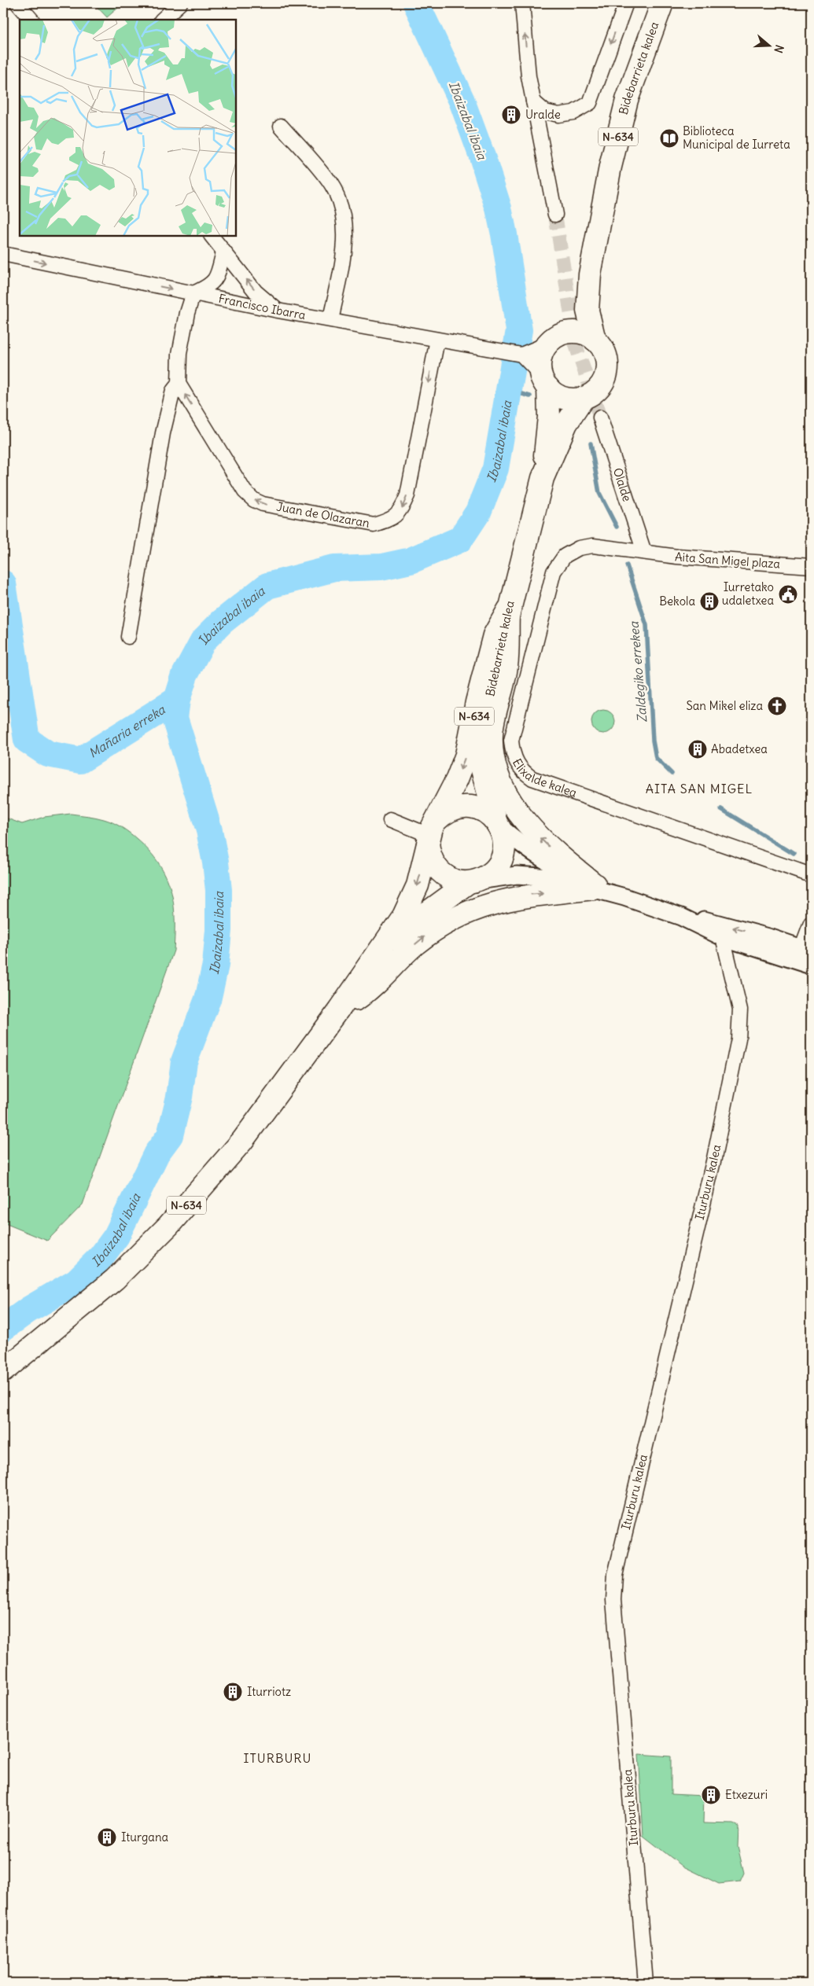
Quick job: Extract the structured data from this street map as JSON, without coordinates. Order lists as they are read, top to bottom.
{
  "streets": {
    "highway": ["Bidebarrieta kalea", "N-634"],
    "street": [
      "Francisco Ibarra",
      "Olalde",
      "Juan de Olazaran",
      "Aita San Migel plaza",
      "Elixalde kalea",
      "Iturburu kalea"
    ]
  },
  "crossings": [
    ["Bidebarrieta kalea", "N-634"],
    ["Francisco Ibarra", "Juan de Olazaran"],
    ["Olalde", "Aita San Migel plaza"],
    ["Olalde", "Elixalde kalea"],
    ["Aita San Migel plaza", "Elixalde kalea"]
  ],
  "one_way": ["Francisco Ibarra"],
  "districts": ["AITA SAN MIGEL", "ITURBURU"],
  "water": ["Ibaizabal ibaia", "Zaldegiko errekea", "Mañaria erreka"],
  "places": {
    "building": [
      "Uralde",
      "Bekola",
      "Abadetxea",
      "Iturriotz",
      "Etxezuri",
      "Iturgana"
    ],
    "library": ["Biblioteca Municipal de Iurreta"],
    "public building": ["Iurretako udaletxea"],
    "church": ["San Mikel eliza"]
  },
  "north": "right"
}
